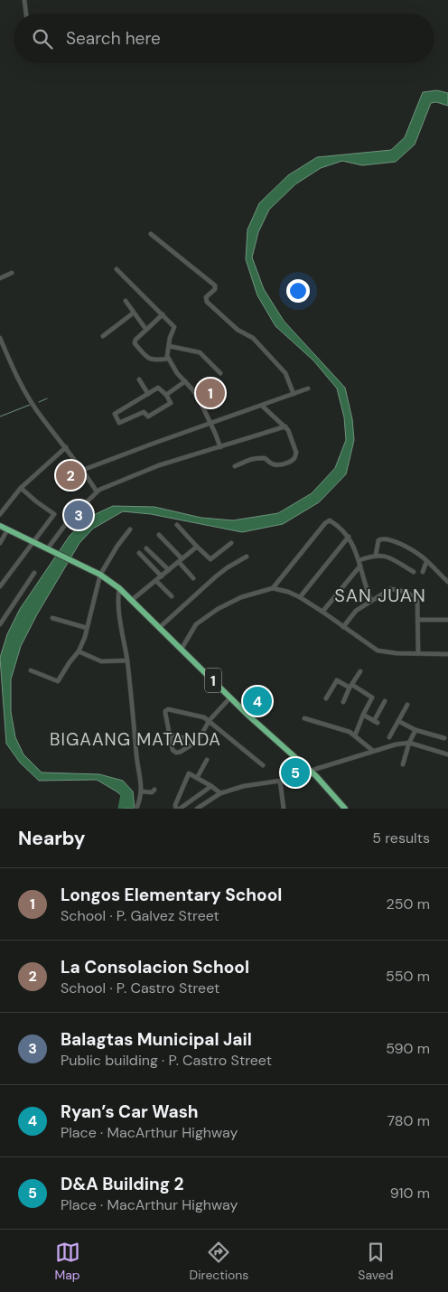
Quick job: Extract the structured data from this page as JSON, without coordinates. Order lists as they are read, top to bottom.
{
  "streets": {
    "highway": ["1"]
  },
  "districts": ["SAN JUAN", "BIGAANG MATANDA"],
  "page": {
    "search": "Search here",
    "pins": [
      "1",
      "2",
      "3",
      "4",
      "5"
    ],
    "heading": ["Nearby", "5 results"],
    "list": [
      {
        "mark": "1",
        "name": "Longos Elementary School",
        "note": "School · P. Galvez Street",
        "value": "250 m"
      },
      {
        "mark": "2",
        "name": "La Consolacion School",
        "note": "School · P. Castro Street",
        "value": "550 m"
      },
      {
        "mark": "3",
        "name": "Balagtas Municipal Jail",
        "note": "Public building · P. Castro Street",
        "value": "590 m"
      },
      {
        "mark": "4",
        "name": "Ryan’s Car Wash",
        "note": "Place · MacArthur Highway",
        "value": "780 m"
      },
      {
        "mark": "5",
        "name": "D&A Building 2",
        "note": "Place · MacArthur Highway",
        "value": "910 m"
      }
    ],
    "nav": ["Map", "Directions", "Saved"]
  }
}
